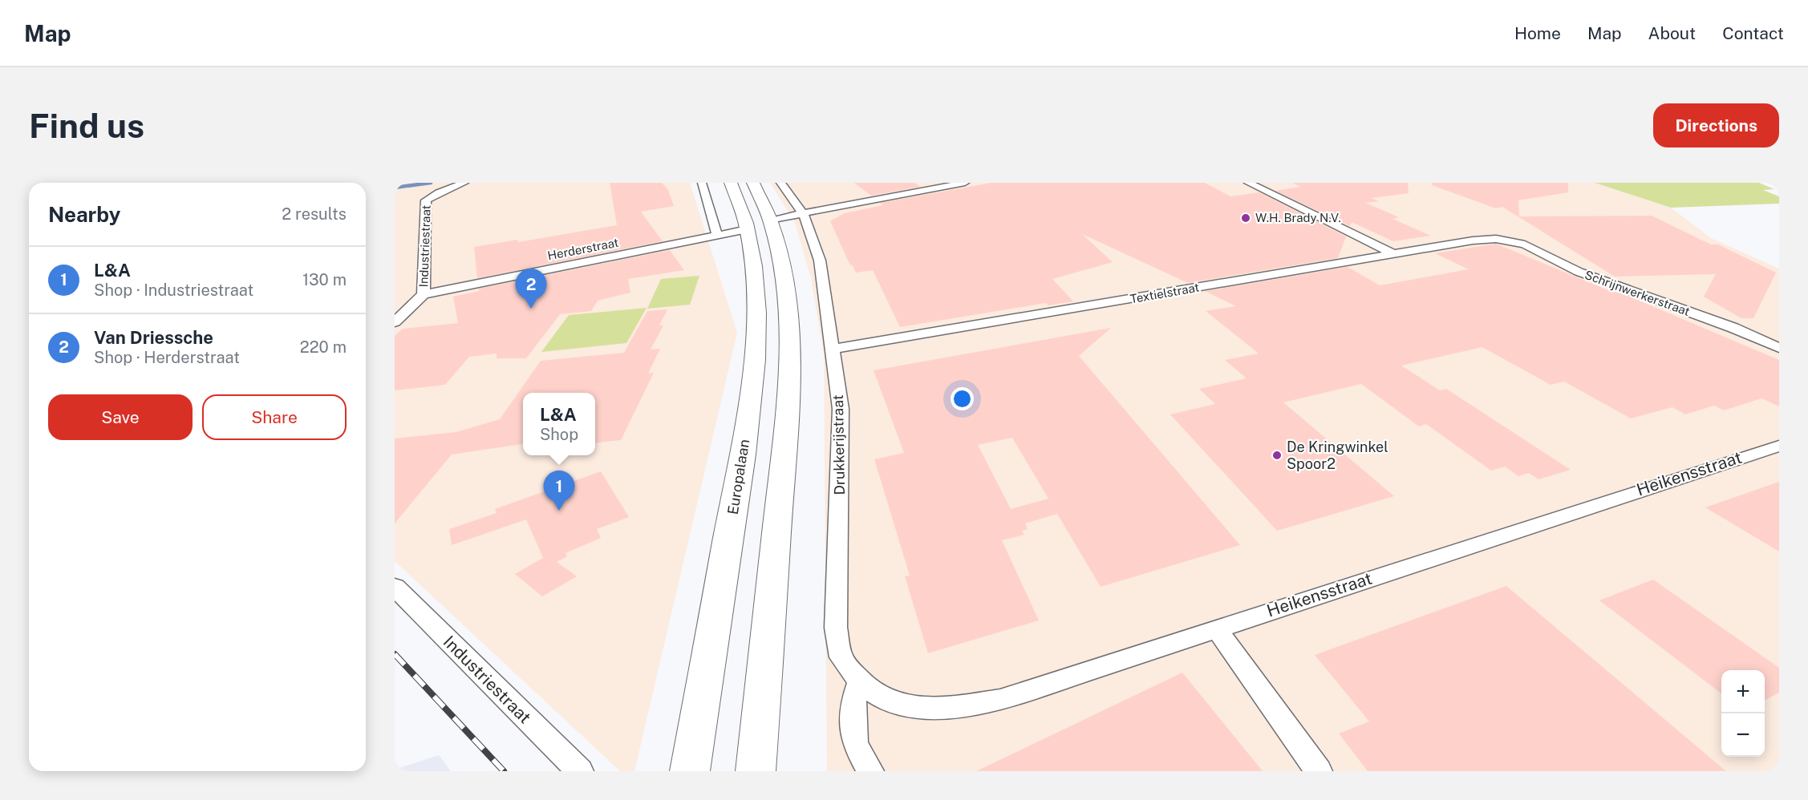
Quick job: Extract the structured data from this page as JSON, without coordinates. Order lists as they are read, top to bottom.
{
  "streets": {
    "highway": ["Europalaan"],
    "street": [
      "Industriestraat",
      "Herderstraat",
      "Textielstraat",
      "Schrijnwerkerstraat",
      "Drukkerijstraat",
      "Heikensstraat"
    ]
  },
  "crossings": [
    ["Industriestraat", "Herderstraat"],
    ["Herderstraat", "Europalaan"],
    ["Textielstraat", "Schrijnwerkerstraat"],
    ["Textielstraat", "Drukkerijstraat"],
    ["Drukkerijstraat", "Heikensstraat"]
  ],
  "places": ["W.H. Brady N.V.", "De Kringwinkel Spoor2"],
  "page": {
    "header": "Map",
    "nav": [
      "Home",
      "Map",
      "About",
      "Contact"
    ],
    "buttons": [
      "Directions",
      ["Save", "Share"]
    ],
    "title": "Find us",
    "heading": ["Nearby", "2 results"],
    "list": [
      {
        "mark": "1",
        "name": "L&A",
        "note": "Shop · Industriestraat",
        "value": "130 m"
      },
      {
        "mark": "2",
        "name": "Van Driessche",
        "note": "Shop · Herderstraat",
        "value": "220 m"
      }
    ],
    "pins": ["2", "1"],
    "popup": ["L&A", "Shop"],
    "map_buttons": ["+", "−"]
  }
}
